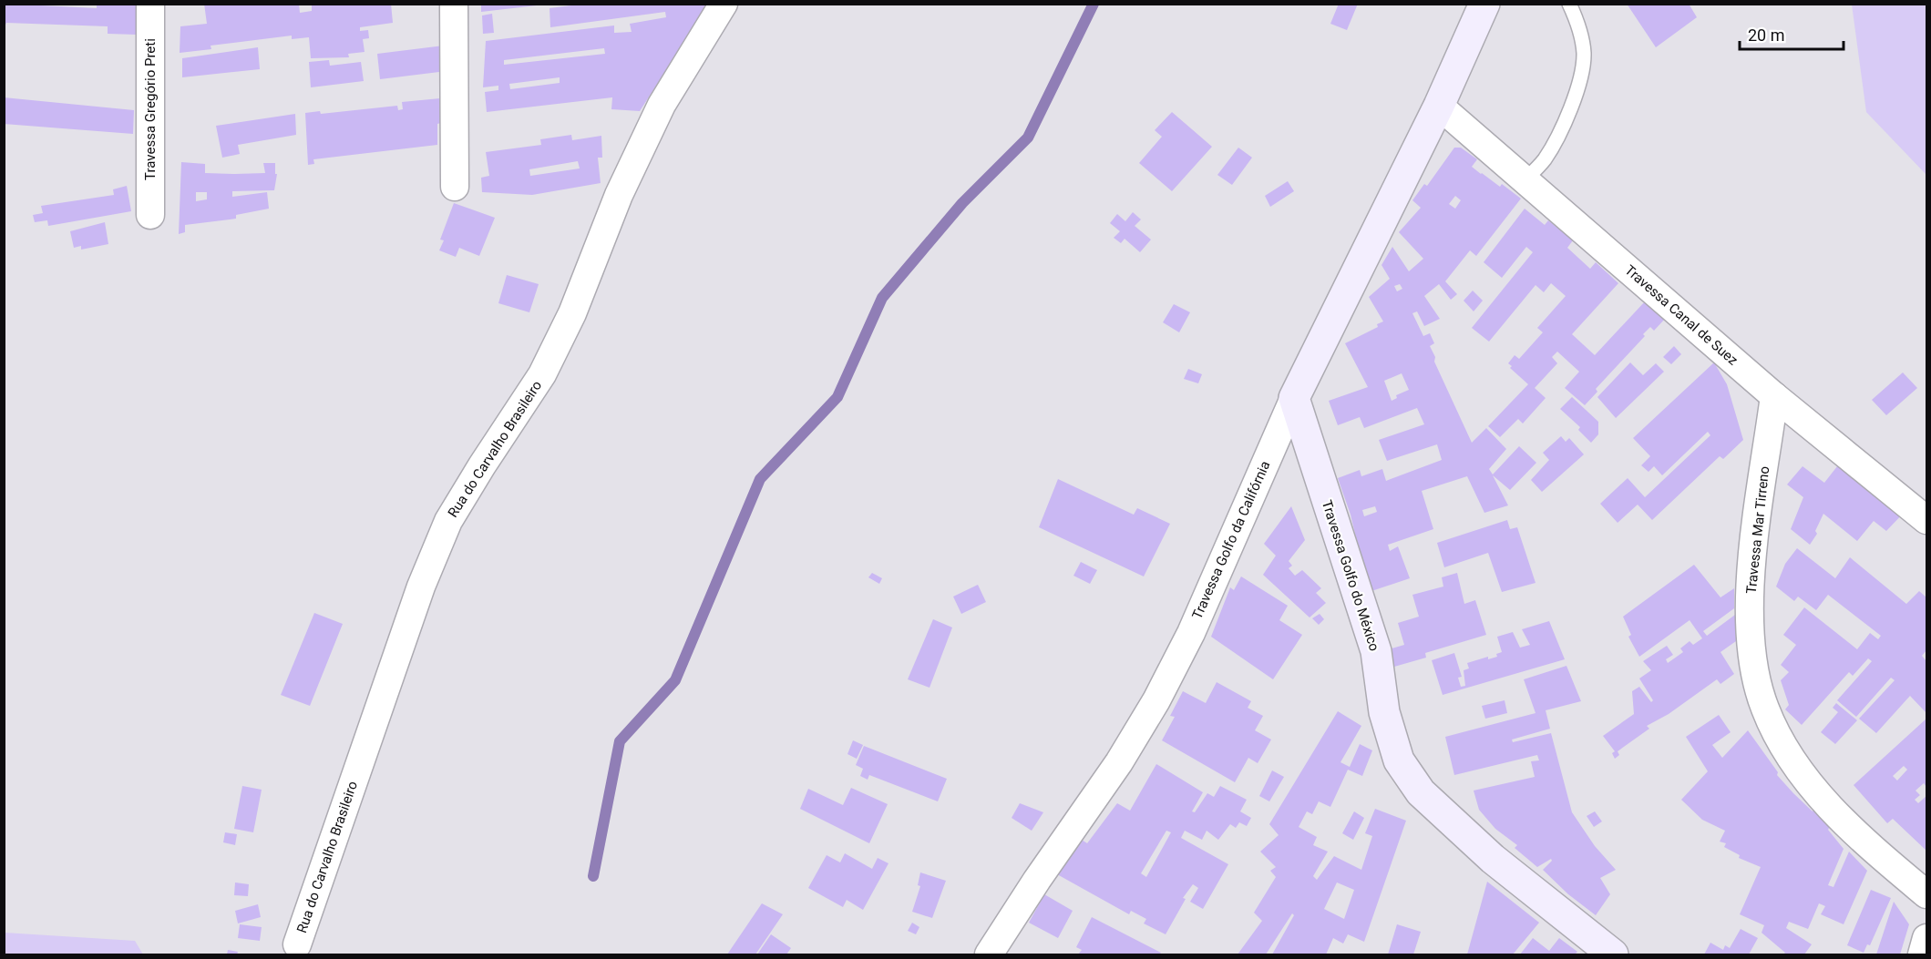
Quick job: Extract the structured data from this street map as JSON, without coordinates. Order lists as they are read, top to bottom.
{
  "streets": {
    "street": [
      "Travessa Gregório Preti",
      "Travessa Canal de Suez",
      "Rua do Carvalho Brasileiro",
      "Travessa Mar Tirreno",
      "Travessa Golfo da Califórnia",
      "Travessa Golfo do México"
    ]
  },
  "crossings": [
    ["Travessa Canal de Suez", "Travessa Mar Tirreno"],
    ["Travessa Canal de Suez", "Travessa Golfo da Califórnia"],
    ["Travessa Golfo da Califórnia", "Travessa Golfo do México"]
  ],
  "scale_bar": "20 m"
}
